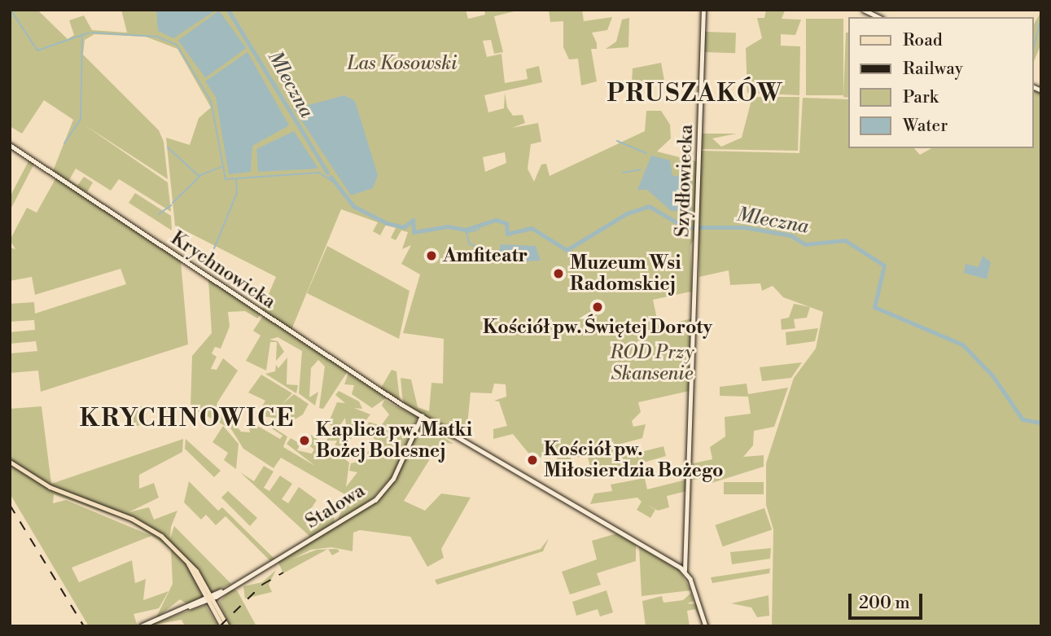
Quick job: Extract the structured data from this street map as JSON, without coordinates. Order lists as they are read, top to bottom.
{
  "streets": {
    "street": ["Szydłowiecka", "Krychnowicka", "Stalowa"]
  },
  "crossings": [
    ["Szydłowiecka", "Krychnowicka"],
    ["Krychnowicka", "Stalowa"]
  ],
  "districts": ["PRUSZAKÓW", "KRYCHNOWICE"],
  "water": ["Mleczna"],
  "parks": ["Las Kosowski", "ROD Przy Skansenie"],
  "places": [
    "Amfiteatr",
    "Muzeum Wsi Radomskiej",
    "Kościół pw. Świętej Doroty",
    "Kaplica pw. Matki Bożej Bolesnej",
    "Kościół pw. Miłosierdzia Bożego"
  ],
  "legend": [
    "Road",
    "Railway",
    "Park",
    "Water"
  ],
  "scale_bar": "200 m"
}
